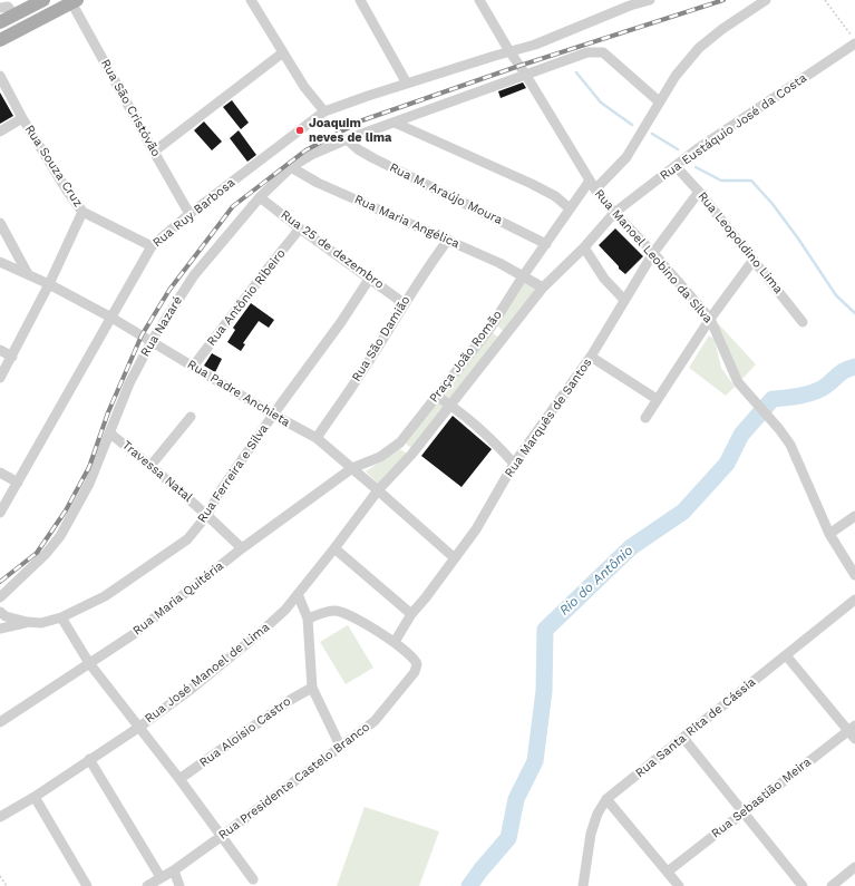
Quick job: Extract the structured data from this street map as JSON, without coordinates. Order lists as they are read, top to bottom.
{
  "streets": {
    "street": [
      "Rua São Cristóvão",
      "Rua Eustáquio José da Costa",
      "Rua Souza Cruz",
      "Rua M. Araújo Moura",
      "Rua Ruy Barbosa",
      "Rua Maria Angélica",
      "Rua Leopoldino Lima",
      "Rua 25 de dezembro",
      "Rua Manoel Leobino da Silva",
      "Rua Antônio Ribeiro",
      "Rua Nazaré",
      "Rua São Damião",
      "Praça João Romão",
      "Rua Padre Anchieta",
      "Rua Marquês de Santos",
      "Travessa Natal",
      "Rua Ferreira e Silva",
      "Rua Maria Quitéria",
      "Rua José Manoel de Lima",
      "Rua Santa Rita de Cássia",
      "Rua Aloísio Castro",
      "Rua Presidente Castelo Branco",
      "Rua Sebastião Meira"
    ]
  },
  "crossings": [
    ["Rua São Cristóvão", "Rua Ruy Barbosa"],
    ["Rua Eustáquio José da Costa", "Rua Leopoldino Lima"],
    ["Rua Eustáquio José da Costa", "Rua Manoel Leobino da Silva"],
    ["Rua Eustáquio José da Costa", "Praça João Romão"],
    ["Rua Souza Cruz", "Rua Ruy Barbosa"],
    ["Rua M. Araújo Moura", "Rua Nazaré"],
    ["Rua M. Araújo Moura", "Praça João Romão"],
    ["Rua Ruy Barbosa", "Rua Manoel Leobino da Silva"],
    ["Rua Ruy Barbosa", "Rua Padre Anchieta"],
    ["Rua Maria Angélica", "Rua Nazaré"],
    ["Rua Maria Angélica", "Rua São Damião"],
    ["Rua Maria Angélica", "Praça João Romão"],
    ["Rua Leopoldino Lima", "Rua Marquês de Santos"],
    ["Rua 25 de dezembro", "Rua Antônio Ribeiro"],
    ["Rua 25 de dezembro", "Rua Nazaré"],
    ["Rua 25 de dezembro", "Rua São Damião"],
    ["Rua 25 de dezembro", "Rua Ferreira e Silva"],
    ["Rua Manoel Leobino da Silva", "Rua Nazaré"],
    ["Rua Manoel Leobino da Silva", "Praça João Romão"],
    ["Rua Manoel Leobino da Silva", "Rua Marquês de Santos"],
    ["Rua Antônio Ribeiro", "Rua Padre Anchieta"],
    ["Rua Nazaré", "Rua Padre Anchieta"],
    ["Rua Nazaré", "Travessa Natal"],
    ["Rua São Damião", "Rua Padre Anchieta"],
    ["Praça João Romão", "Rua Padre Anchieta"],
    ["Praça João Romão", "Rua Maria Quitéria"],
    ["Praça João Romão", "Rua José Manoel de Lima"],
    ["Rua Padre Anchieta", "Rua Marquês de Santos"],
    ["Rua Padre Anchieta", "Rua Ferreira e Silva"],
    ["Rua Padre Anchieta", "Rua Maria Quitéria"],
    ["Rua Padre Anchieta", "Rua José Manoel de Lima"],
    ["Rua Marquês de Santos", "Rua Presidente Castelo Branco"],
    ["Travessa Natal", "Rua Ferreira e Silva"],
    ["Travessa Natal", "Rua Maria Quitéria"]
  ],
  "water": ["Rio do Antônio"],
  "places": ["Joaquim neves de lima"]
}
